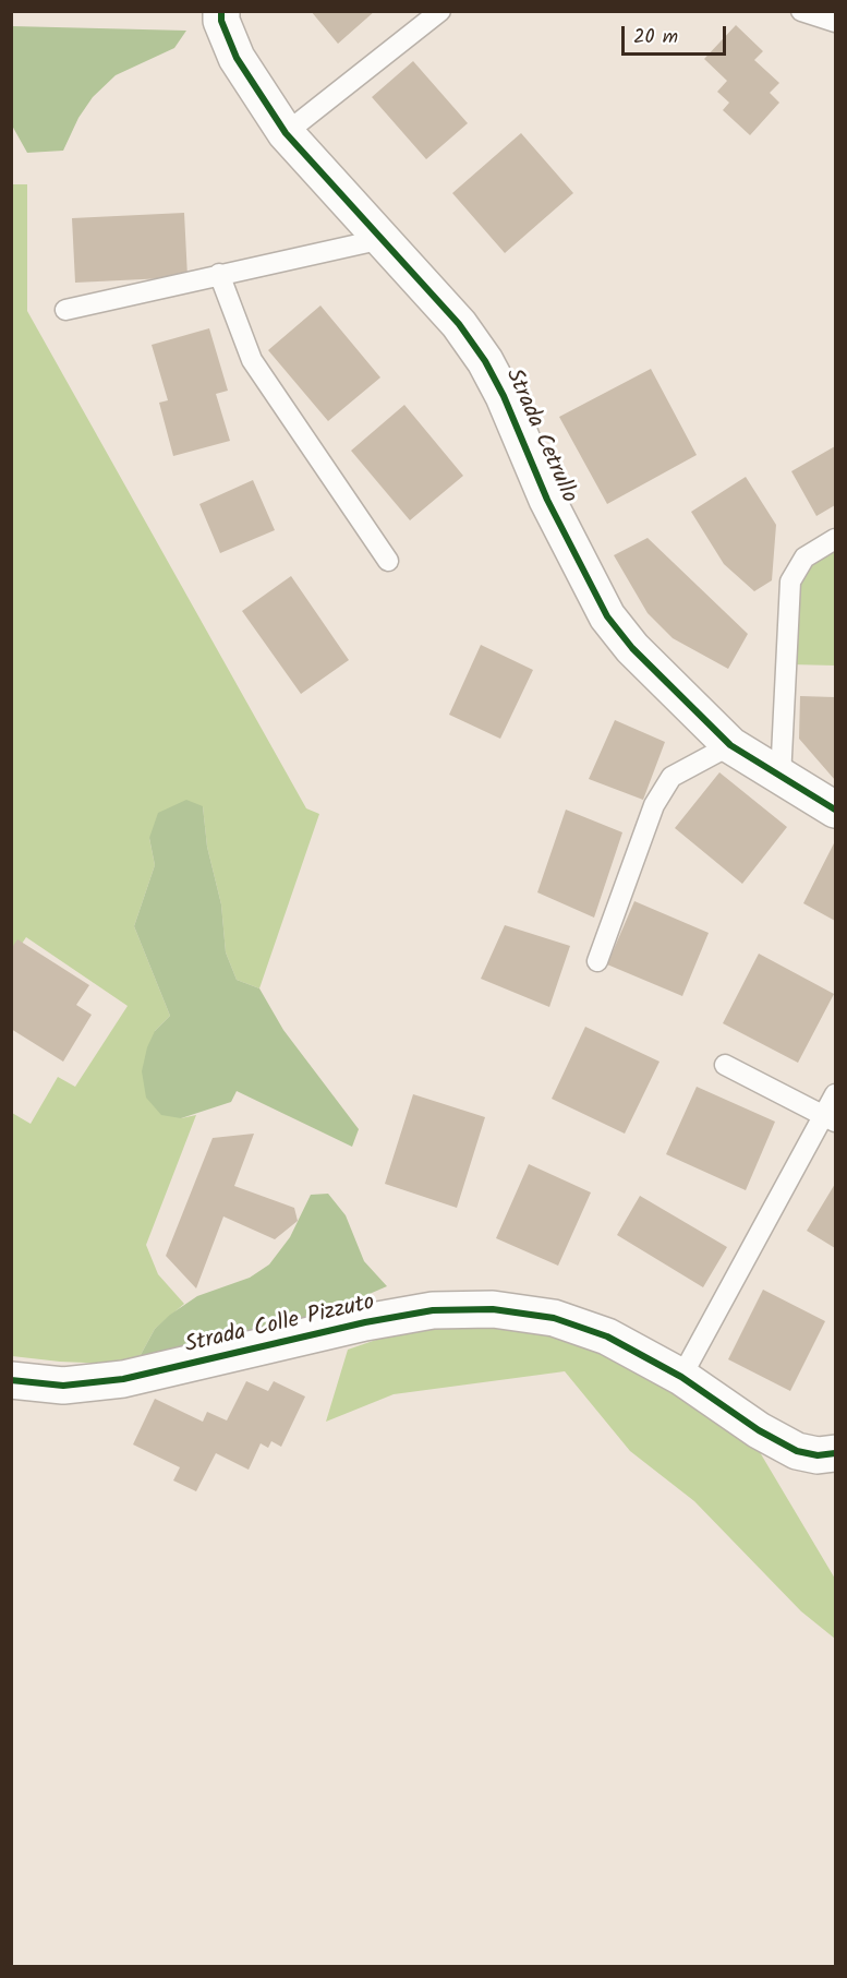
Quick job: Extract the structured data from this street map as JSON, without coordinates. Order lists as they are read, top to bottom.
{
  "streets": {
    "street": ["Strada Cetrullo", "Strada Colle Pizzuto"]
  },
  "scale_bar": "20 m"
}
